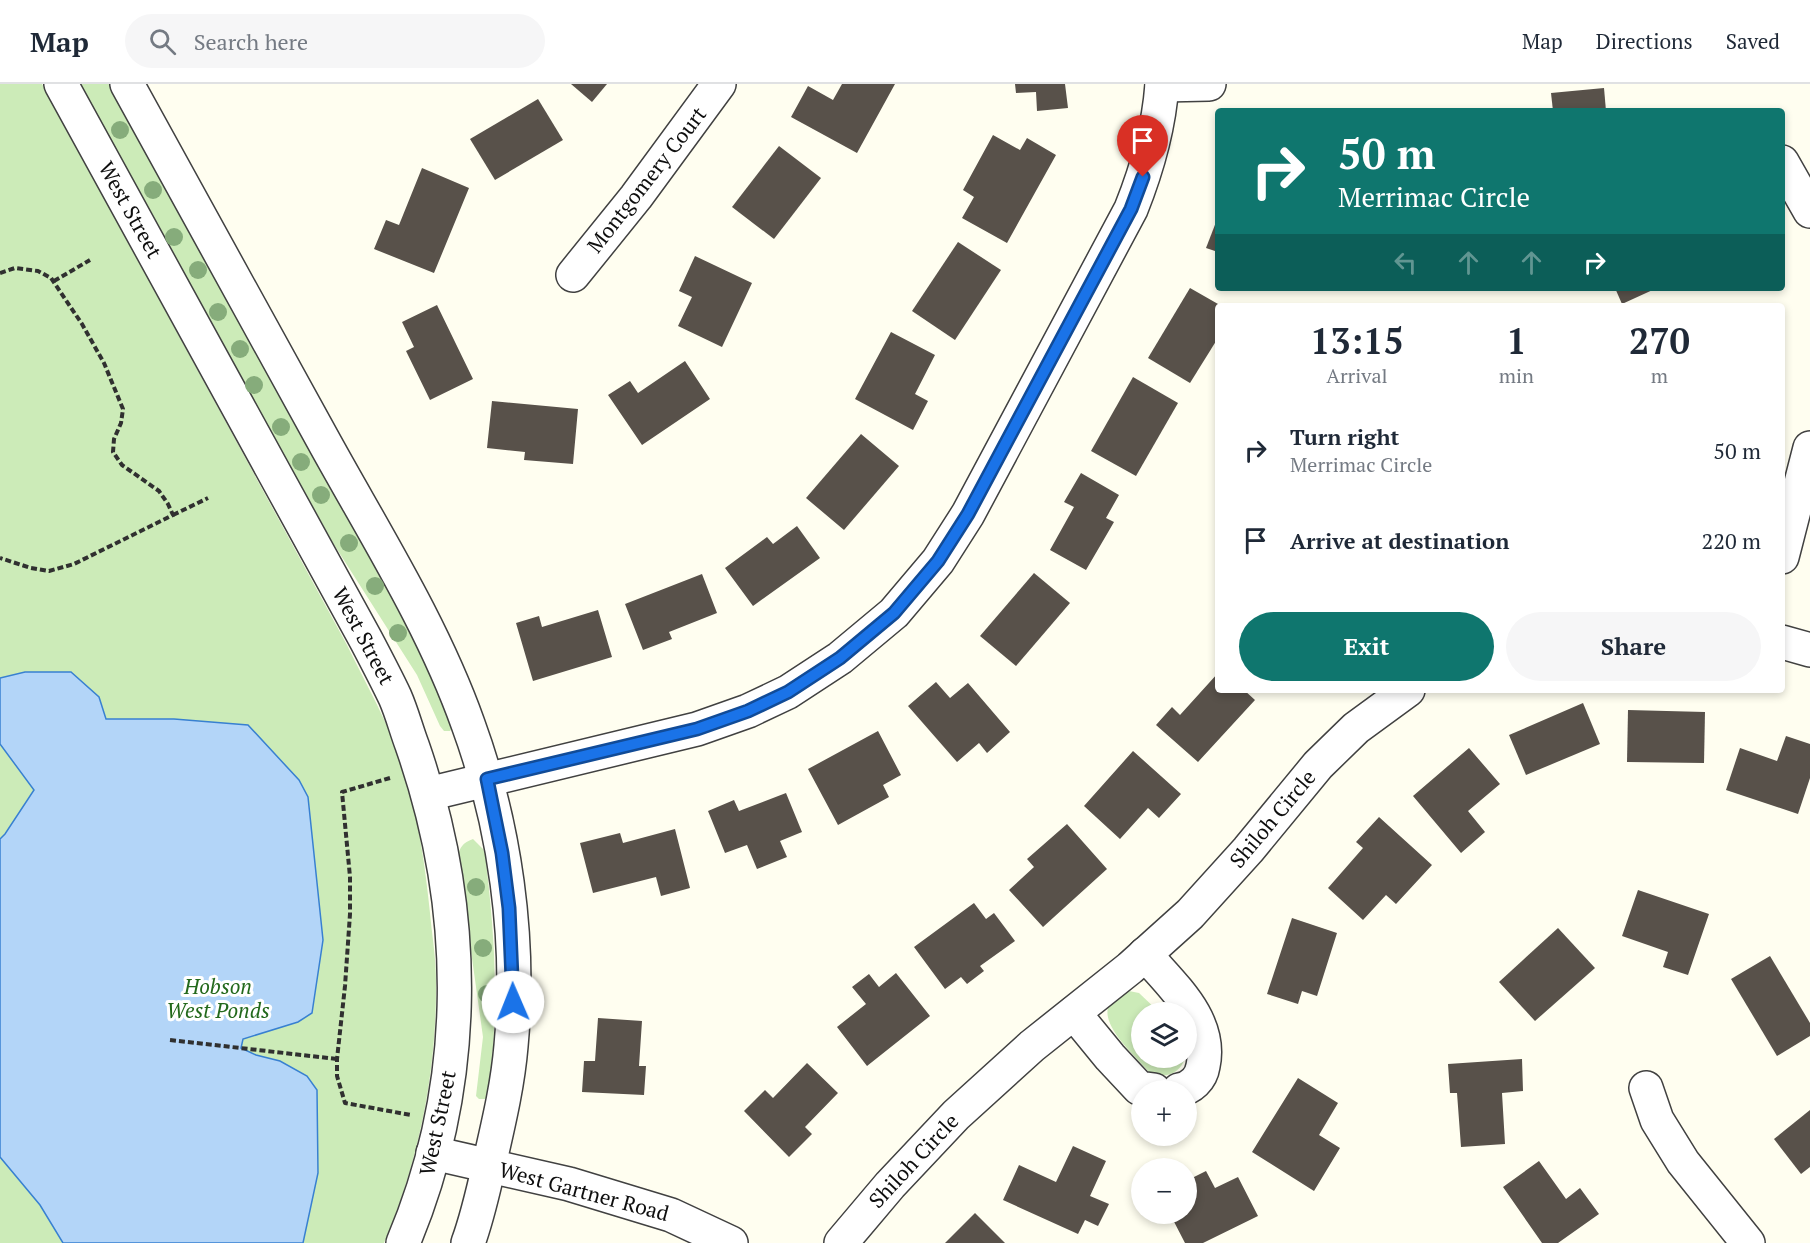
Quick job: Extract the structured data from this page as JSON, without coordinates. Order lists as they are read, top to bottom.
{
  "streets": {
    "street": [
      "Montgomery Court",
      "West Street",
      "Shiloh Circle",
      "West Gartner Road"
    ]
  },
  "crossings": [
    ["West Street", "West Gartner Road"]
  ],
  "parks": ["Hobson West Ponds"],
  "page": {
    "header": "Map",
    "search": "Search here",
    "nav": ["Map", "Directions", "Saved"],
    "turn": ["50 m", "Merrimac Circle"],
    "eta": [
      "13:15",
      "Arrival",
      "1",
      "min",
      "270",
      "m"
    ],
    "list": [
      {
        "name": "Turn right",
        "note": "Merrimac Circle",
        "value": "50 m"
      },
      {
        "name": "Arrive at destination",
        "value": "220 m"
      }
    ],
    "buttons": ["Exit", "Share"],
    "map_buttons": ["+", "−"]
  }
}
